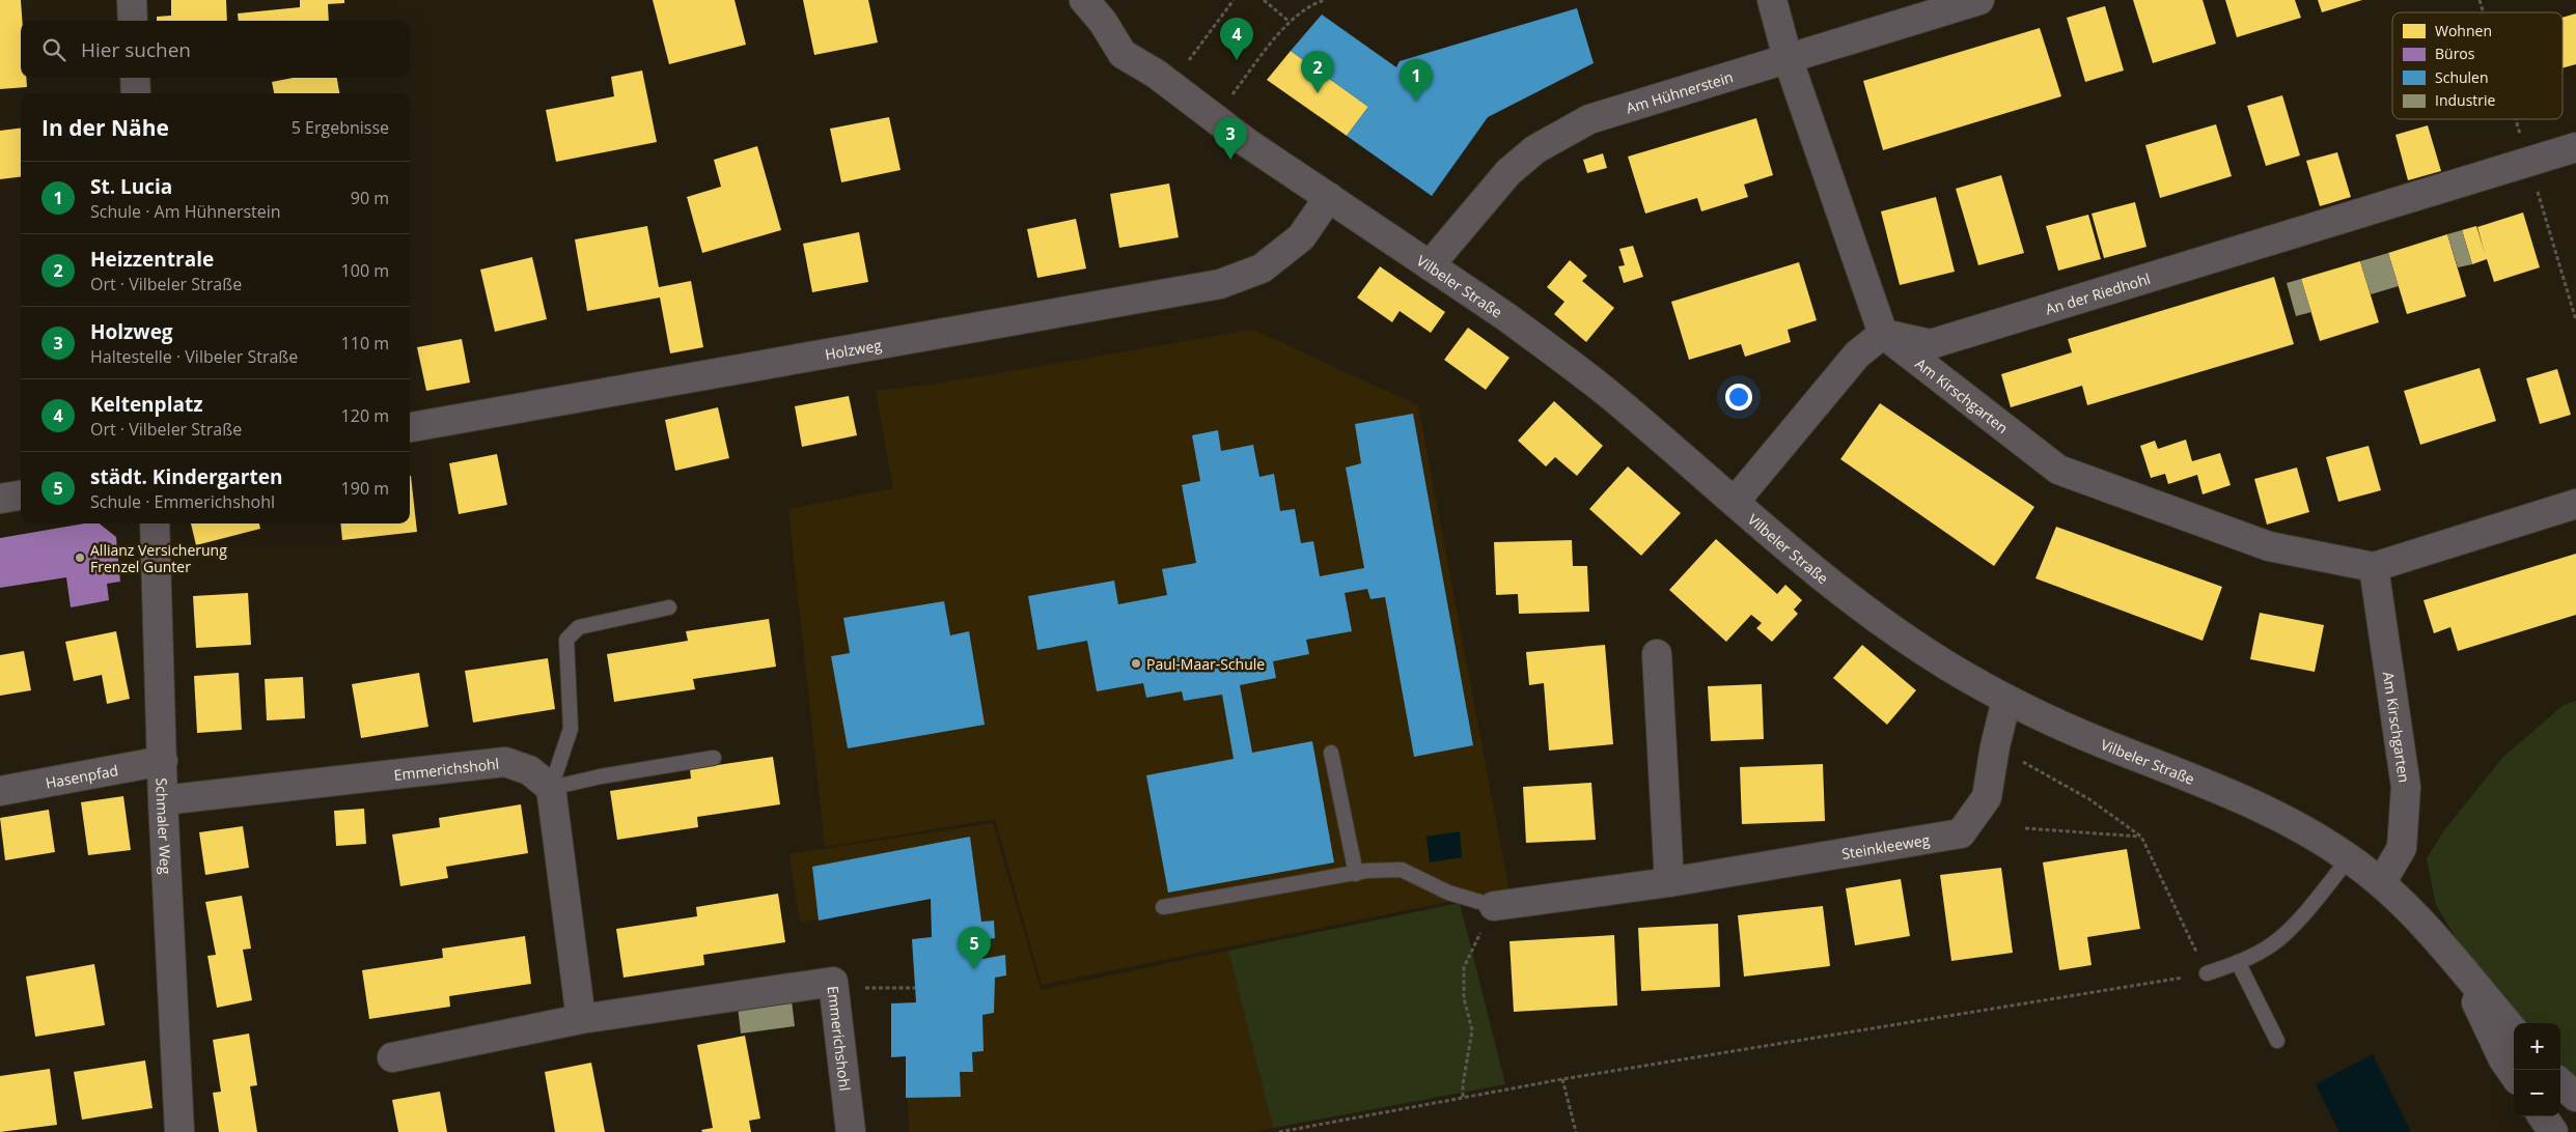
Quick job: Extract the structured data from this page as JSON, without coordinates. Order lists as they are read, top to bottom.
{
  "streets": {
    "street": [
      "Am Hühnerstein",
      "Vilbeler Straße",
      "An der Riedhohl",
      "Holzweg",
      "Am Kirschgarten",
      "Emmerichshohl",
      "Hasenpfad",
      "Schmaler Weg",
      "Steinkleeweg"
    ]
  },
  "crossings": [
    ["Am Hühnerstein", "Vilbeler Straße"],
    ["Vilbeler Straße", "Holzweg"],
    ["Vilbeler Straße", "Am Kirschgarten"],
    ["Vilbeler Straße", "Steinkleeweg"],
    ["An der Riedhohl", "Am Kirschgarten"],
    ["Emmerichshohl", "Schmaler Weg"],
    ["Hasenpfad", "Schmaler Weg"]
  ],
  "places": ["Allianz Versicherung Frenzel Gunter", "Paul-Maar-Schule"],
  "legend": [
    "Wohnen",
    "Büros",
    "Schulen",
    "Industrie"
  ],
  "page": {
    "pins": [
      "4",
      "2",
      "1",
      "3",
      "5"
    ],
    "search": "Hier suchen",
    "heading": ["In der Nähe", "5 Ergebnisse"],
    "list": [
      {
        "mark": "1",
        "name": "St. Lucia",
        "note": "Schule · Am Hühnerstein",
        "value": "90 m"
      },
      {
        "mark": "2",
        "name": "Heizzentrale",
        "note": "Ort · Vilbeler Straße",
        "value": "100 m"
      },
      {
        "mark": "3",
        "name": "Holzweg",
        "note": "Haltestelle · Vilbeler Straße",
        "value": "110 m"
      },
      {
        "mark": "4",
        "name": "Keltenplatz",
        "note": "Ort · Vilbeler Straße",
        "value": "120 m"
      },
      {
        "mark": "5",
        "name": "städt. Kindergarten",
        "note": "Schule · Emmerichshohl",
        "value": "190 m"
      }
    ],
    "map_buttons": ["+", "−"]
  }
}
